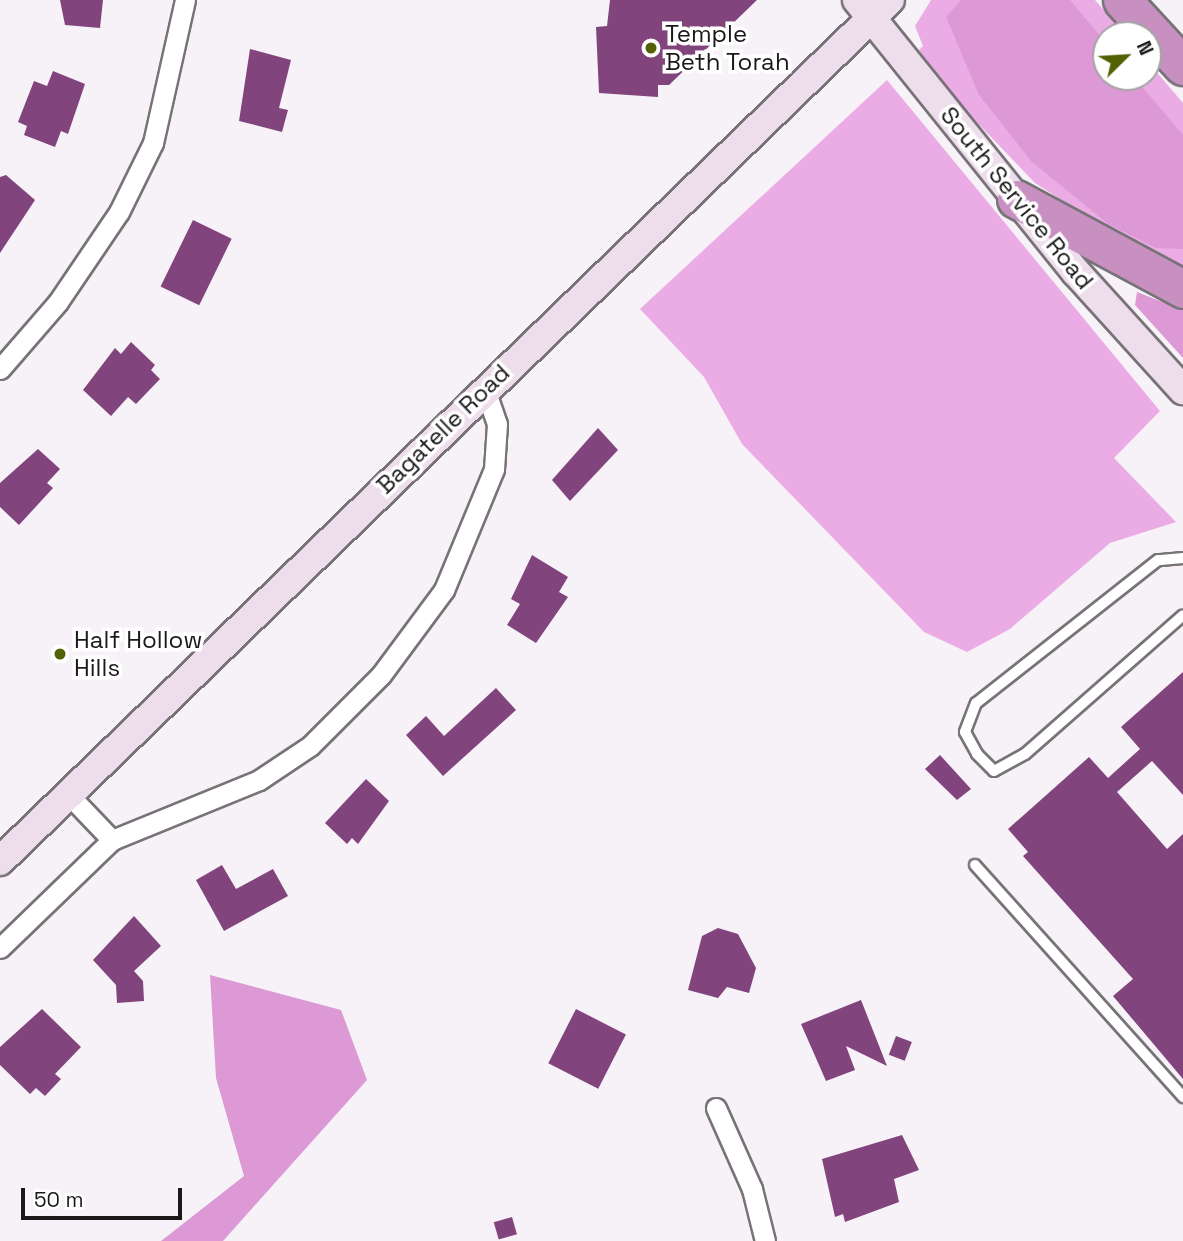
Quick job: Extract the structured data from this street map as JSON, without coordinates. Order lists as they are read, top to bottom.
{
  "streets": {
    "street": ["South Service Road", "Bagatelle Road"]
  },
  "crossings": [
    ["South Service Road", "Bagatelle Road"]
  ],
  "places": ["Temple Beth Torah", "Half Hollow Hills"],
  "scale_bar": "50 m",
  "north": "top right"
}
